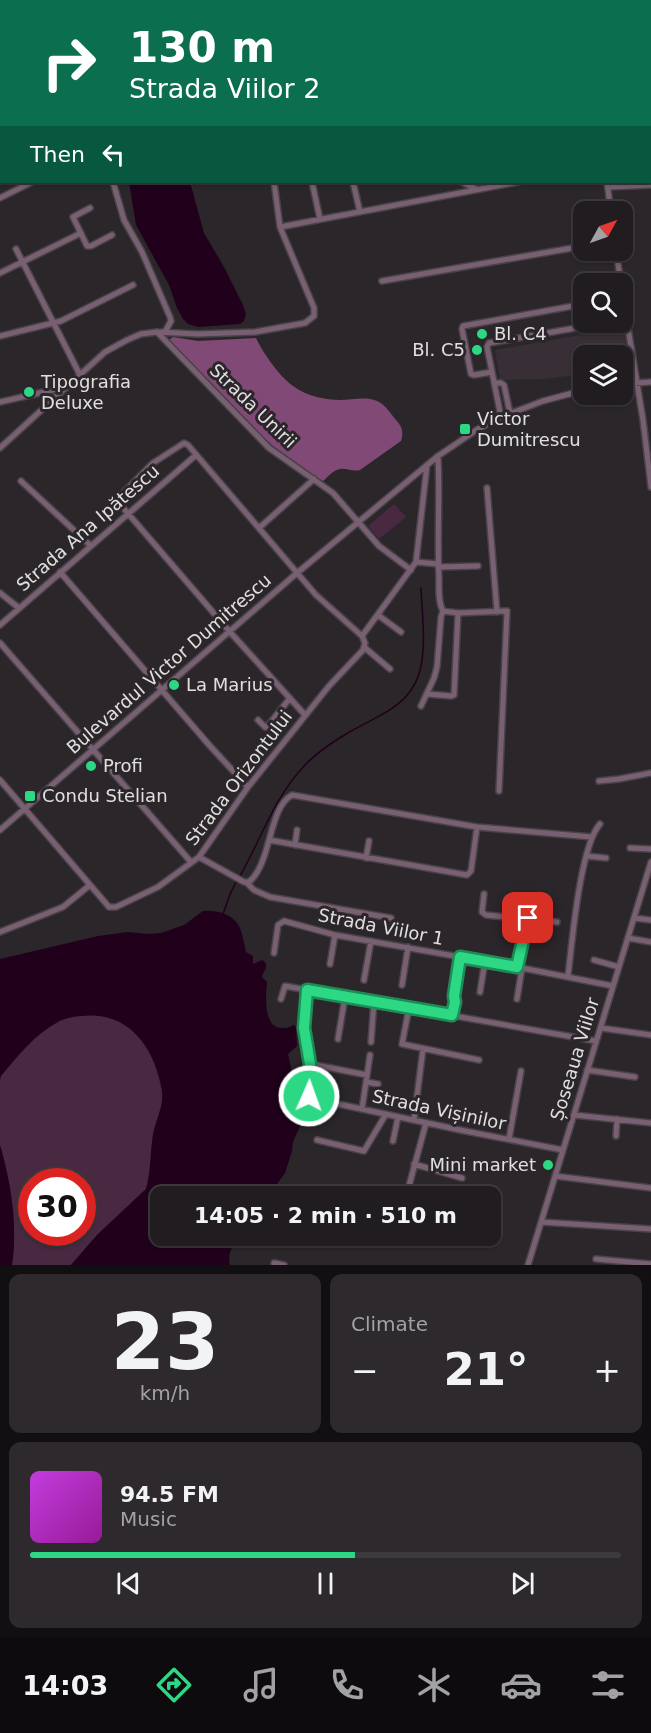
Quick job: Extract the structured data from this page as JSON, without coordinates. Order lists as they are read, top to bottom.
{
  "streets": {
    "street": [
      "Strada Unirii",
      "Strada Ana Ipătescu",
      "Bulevardul Victor Dumitrescu",
      "Strada Orizontului",
      "Strada Viilor 1",
      "Șoseaua Viilor",
      "Strada Vișinilor"
    ]
  },
  "crossings": [
    ["Strada Unirii", "Bulevardul Victor Dumitrescu"],
    ["Strada Viilor 1", "Șoseaua Viilor"],
    ["Șoseaua Viilor", "Strada Vișinilor"]
  ],
  "places": {
    "other": [
      "Bl. C4",
      "Bl. C5",
      "Tipografia Deluxe",
      "La Marius",
      "Profi",
      "Mini market"
    ],
    "transit": ["Victor Dumitrescu", "Condu Stelian"]
  },
  "north": "top right",
  "page": {
    "turn": ["130 m", "Strada Viilor 2"],
    "then": "Then",
    "limit": "30",
    "trip": "14:05 · 2 min · 510 m",
    "tile": [
      ["23", "km/h"],
      "Climate"
    ],
    "heat": ["−", "21°", "+"],
    "song": ["94.5 FM", "Music"],
    "tabs": "14:03"
  }
}
